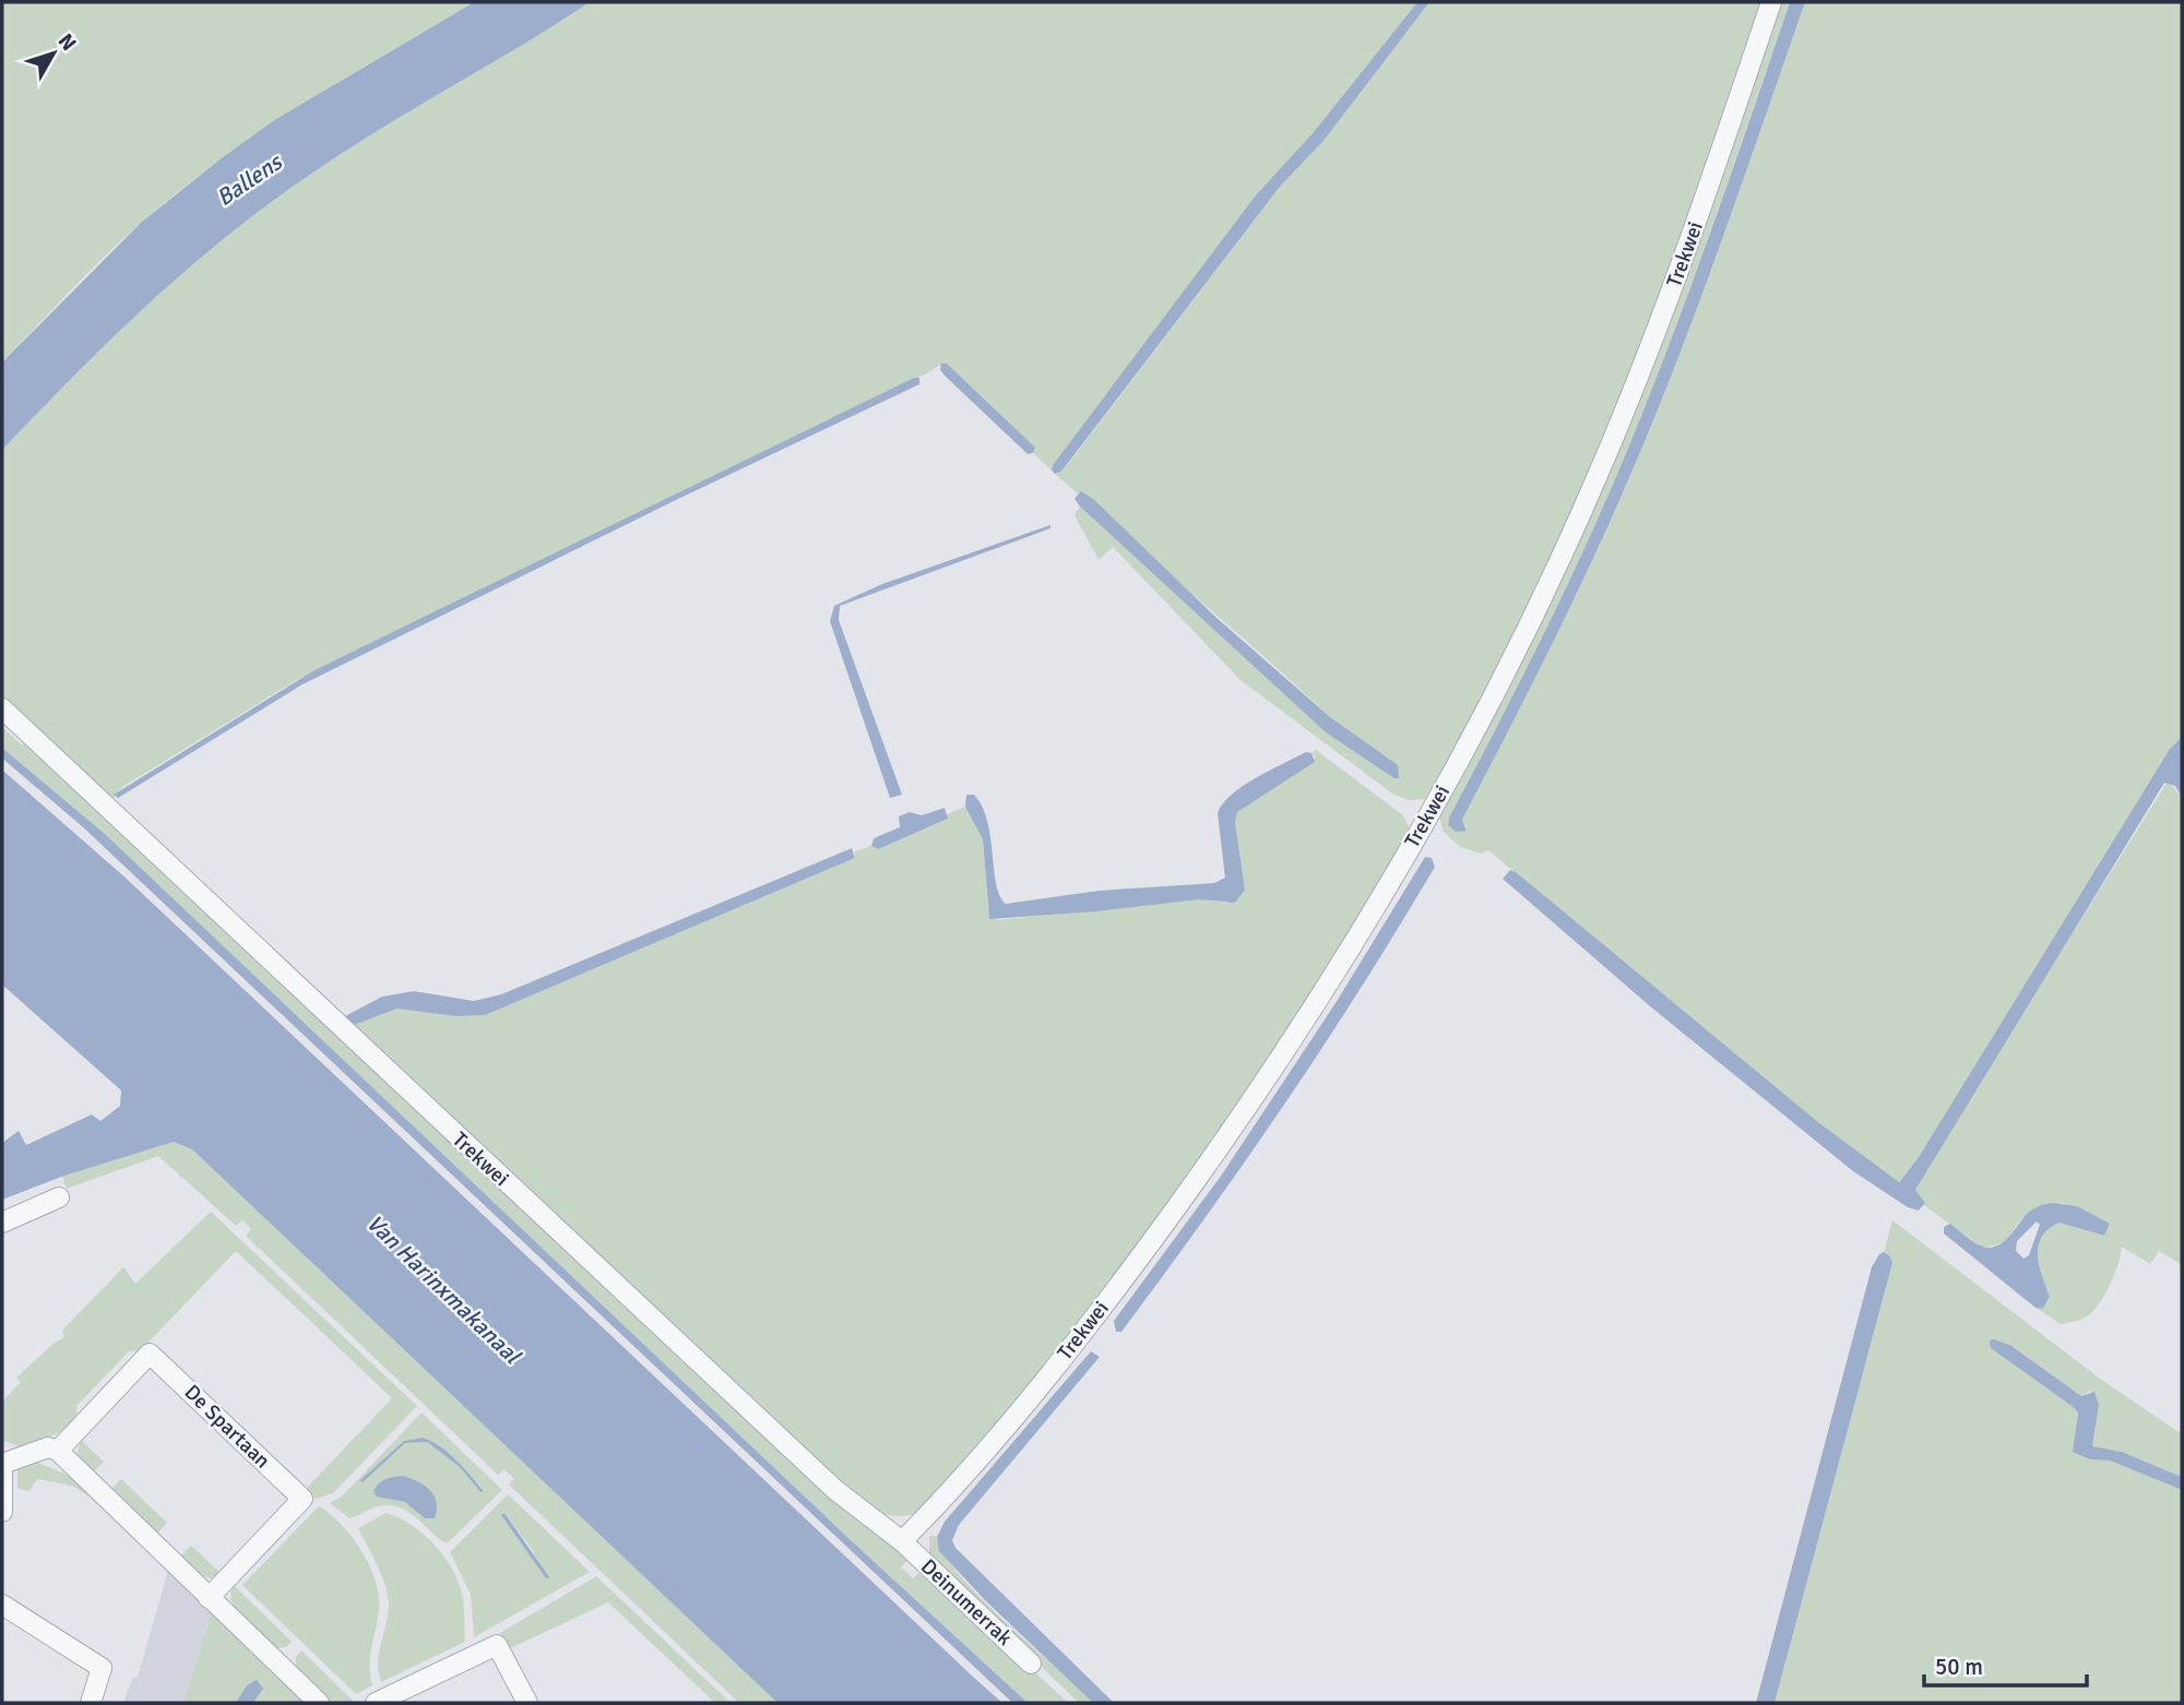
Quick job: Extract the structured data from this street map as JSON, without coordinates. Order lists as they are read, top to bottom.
{
  "streets": {
    "street": ["Trekwei", "De Spartaan", "Deinumerrak"]
  },
  "crossings": [
    ["Trekwei", "Deinumerrak"]
  ],
  "water": ["Ballens", "Van Harinxmakanaal"],
  "scale_bar": "50 m",
  "north": "top right"
}
